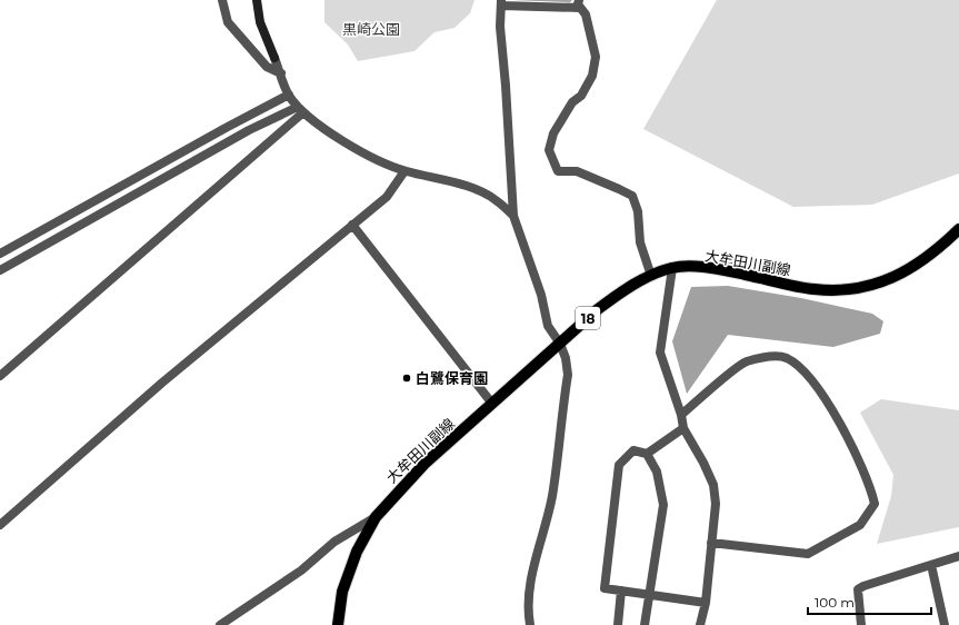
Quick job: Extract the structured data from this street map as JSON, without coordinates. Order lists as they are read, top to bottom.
{
  "streets": {
    "main road": ["大牟田川副線", "18"]
  },
  "parks": ["黒崎公園"],
  "places": ["白鷺保育園"],
  "scale_bar": "100 m"
}
